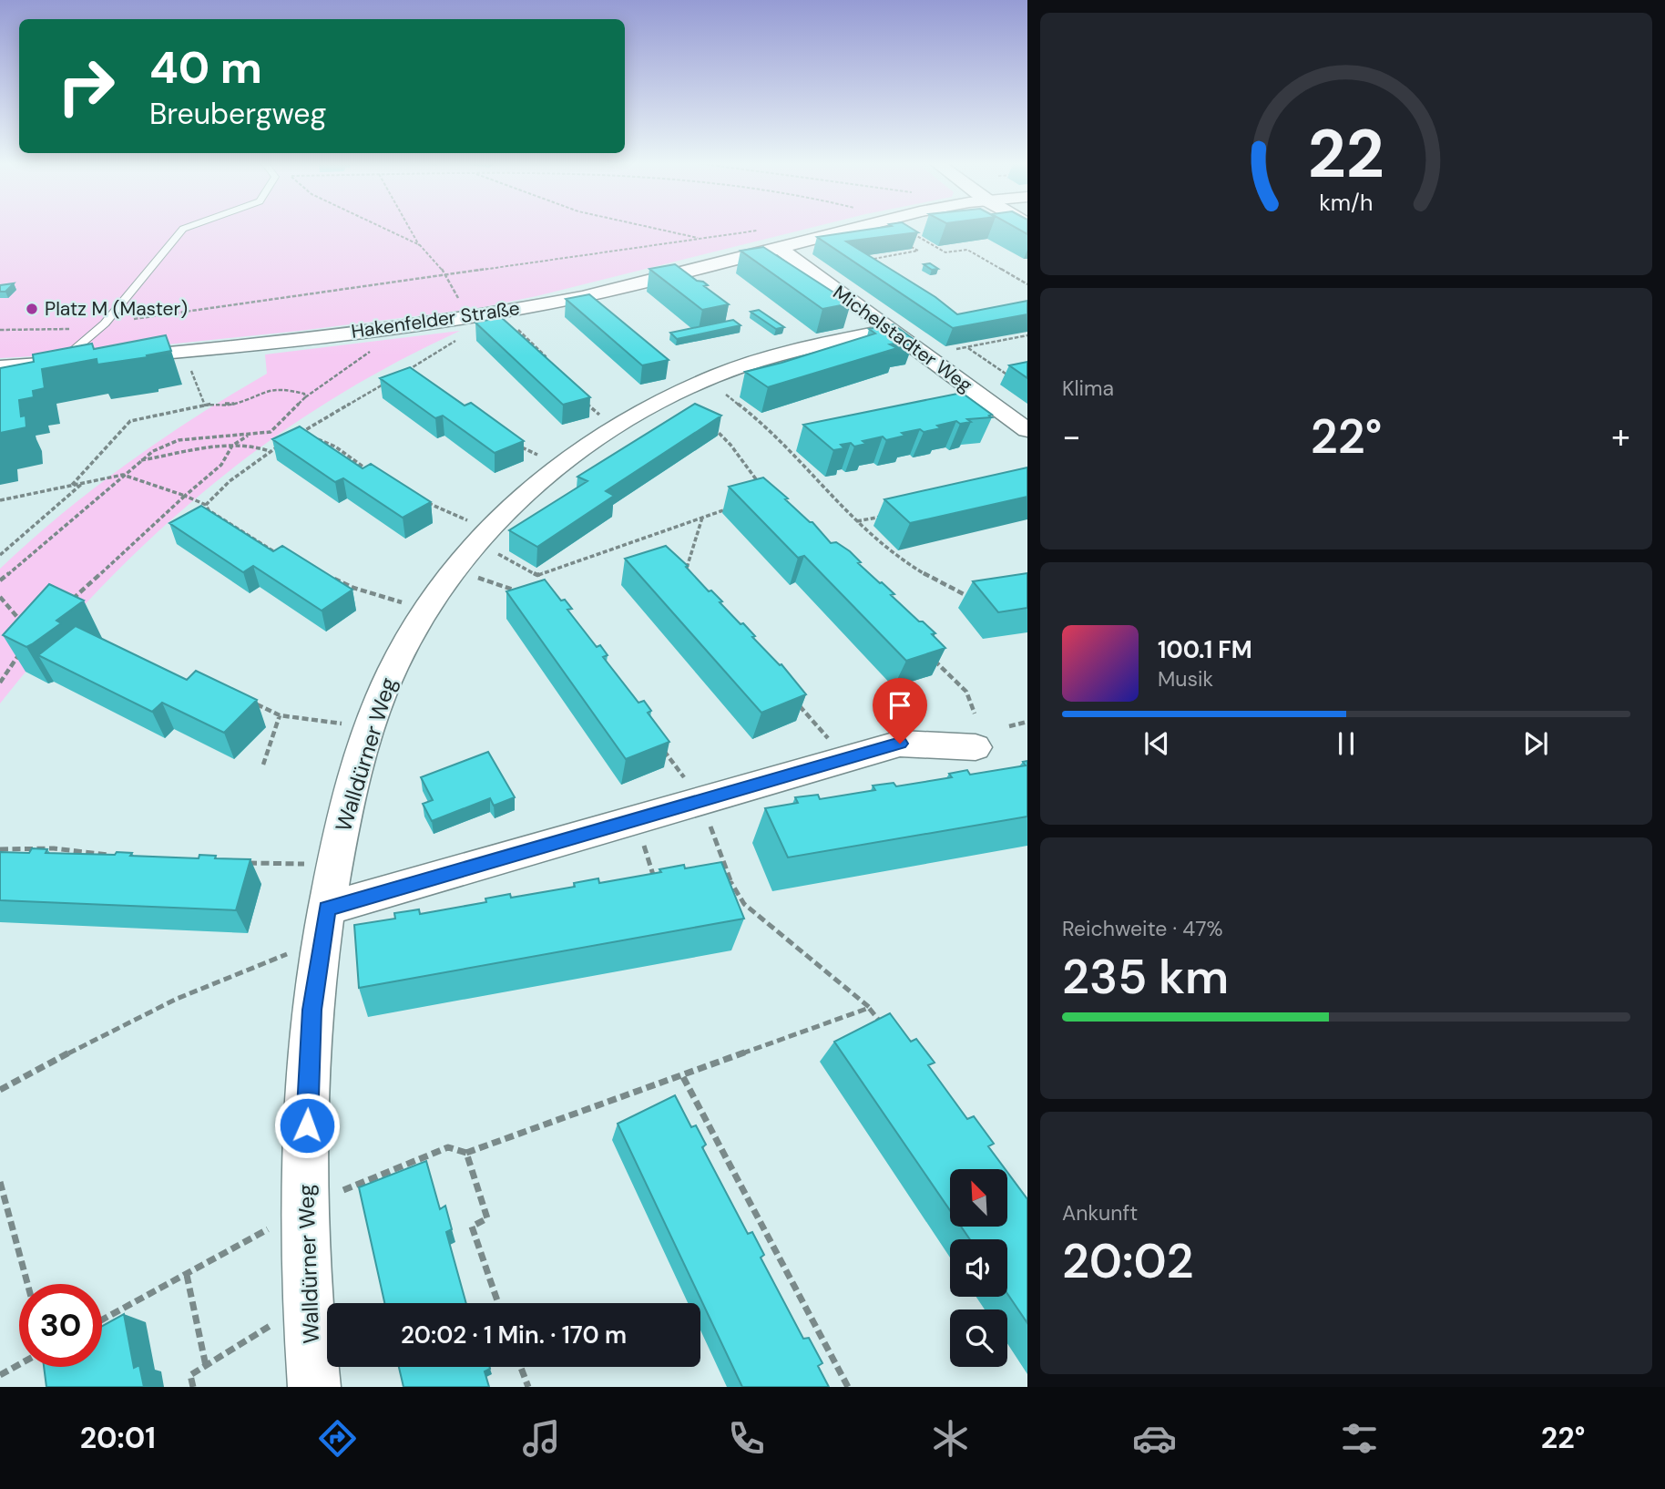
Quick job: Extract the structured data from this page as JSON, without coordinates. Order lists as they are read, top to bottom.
{
  "streets": {
    "street": ["Hakenfelder Straße", "Michelstadter Weg", "Walldürner Weg"]
  },
  "crossings": [
    ["Hakenfelder Straße", "Michelstadter Weg"],
    ["Michelstadter Weg", "Walldürner Weg"]
  ],
  "places": ["Platz M (Master)"],
  "north": "top left",
  "page": {
    "turn": ["40 m", "Breubergweg"],
    "tile": [
      "Klima",
      ["Reichweite · 47%", "235 km"],
      ["Ankunft", "20:02"]
    ],
    "heat": ["−", "22°", "+"],
    "song": ["100.1 FM", "Musik"],
    "limit": "30",
    "trip": "20:02 · 1 Min. · 170 m",
    "tabs": ["20:01", "22°"],
    "gauge": ["22", "km/h"]
  }
}
